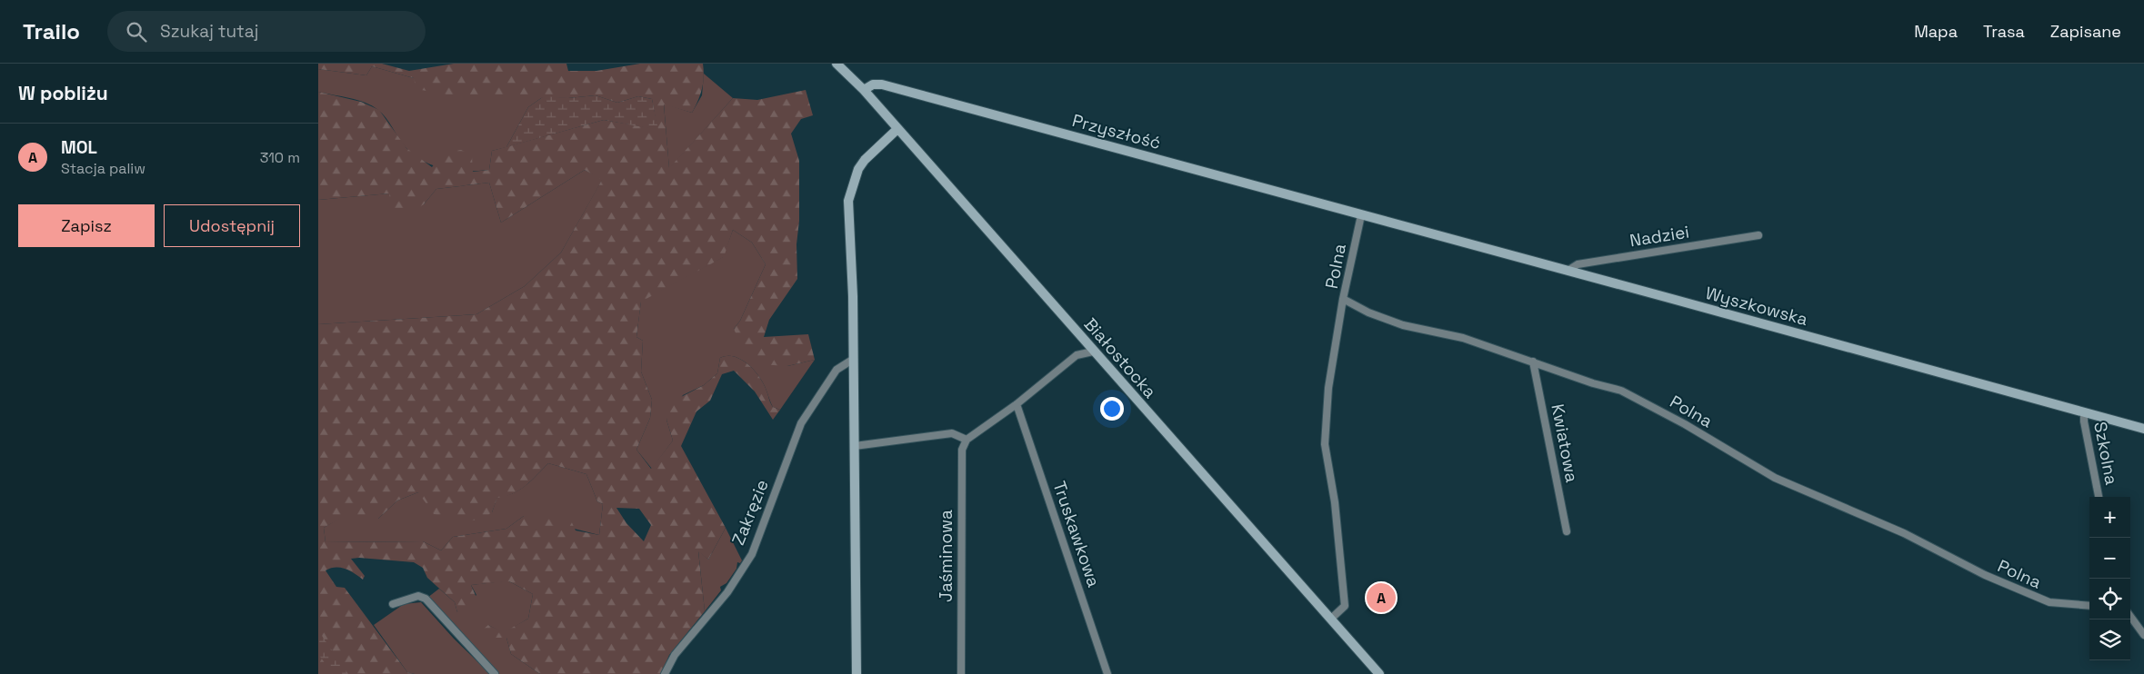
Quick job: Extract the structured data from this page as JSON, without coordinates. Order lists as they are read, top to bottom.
{
  "streets": {
    "street": [
      "Przyszłość",
      "Nadziei",
      "Polna",
      "Wyszkowska",
      "Białostocka",
      "Kwiatowa",
      "Szkolna",
      "Zakręzie",
      "Truskawkowa",
      "Jaśminowa"
    ]
  },
  "crossings": [
    ["Przyszłość", "Polna"],
    ["Przyszłość", "Wyszkowska"],
    ["Przyszłość", "Białostocka"],
    ["Nadziei", "Wyszkowska"],
    ["Polna", "Wyszkowska"],
    ["Polna", "Kwiatowa"],
    ["Wyszkowska", "Szkolna"]
  ],
  "page": {
    "header": "Trailo",
    "search": "Szukaj tutaj",
    "nav": ["Mapa", "Trasa", "Zapisane"],
    "heading": "W pobliżu",
    "list": [
      {
        "mark": "A",
        "name": "MOL",
        "note": "Stacja paliw",
        "value": "310 m"
      }
    ],
    "buttons": ["Zapisz", "Udostępnij"],
    "map_buttons": ["+", "−"],
    "pins": "A"
  }
}
